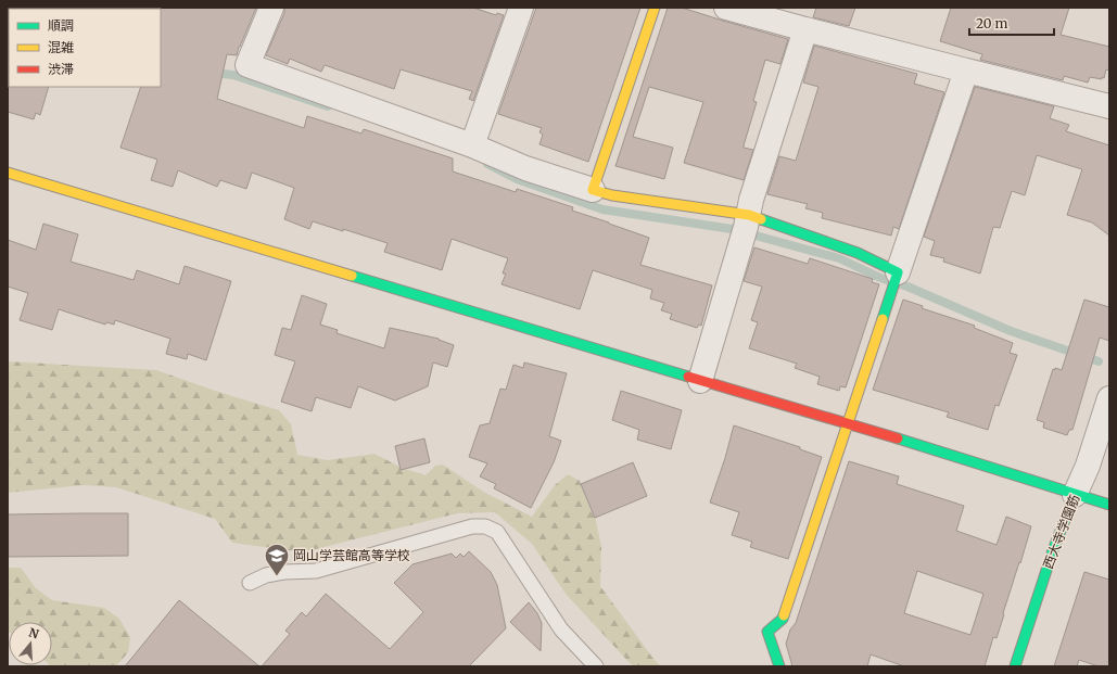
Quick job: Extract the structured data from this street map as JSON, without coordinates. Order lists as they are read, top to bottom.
{
  "streets": {
    "street": ["西大寺学園筋"]
  },
  "places": {
    "school or university": ["岡山学芸館高等学校"]
  },
  "legend": ["順調", "混雑", "渋滞"],
  "scale_bar": "20 m",
  "north": "top"
}
